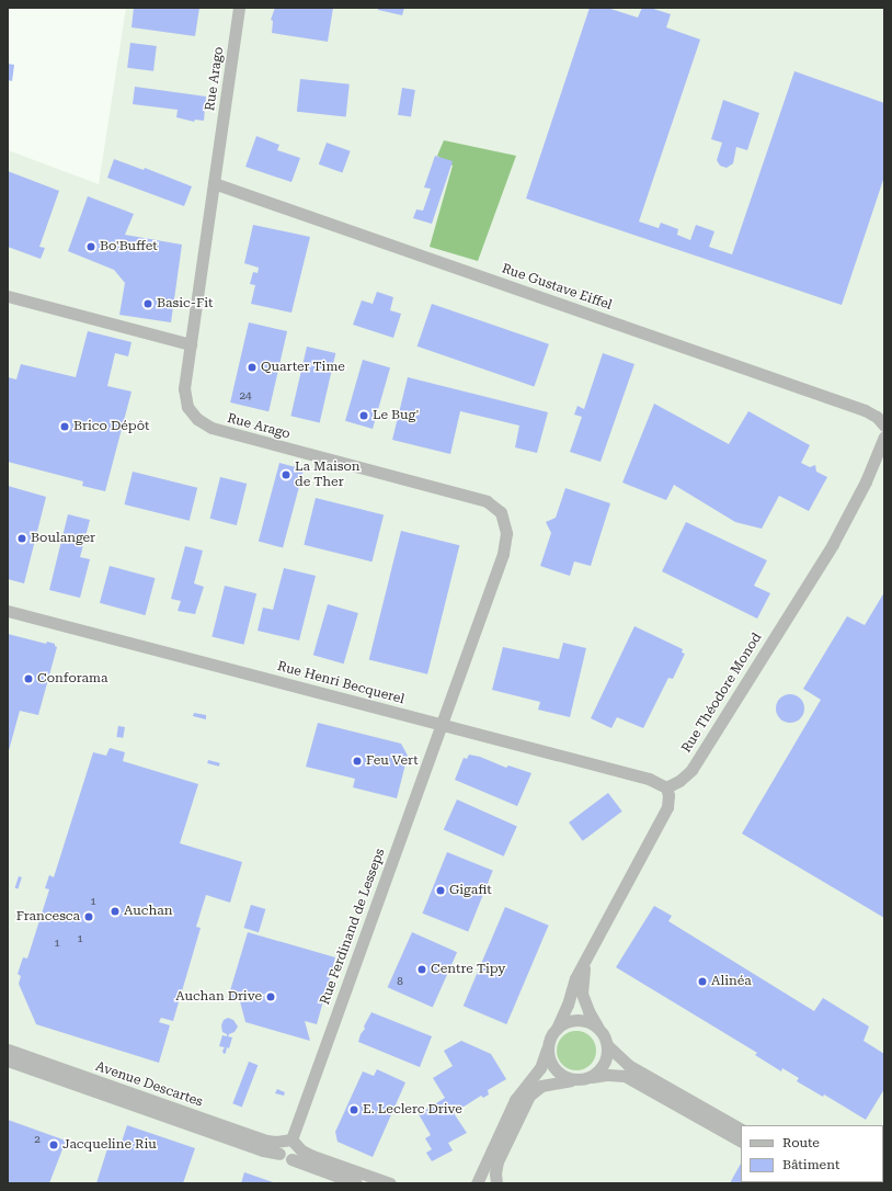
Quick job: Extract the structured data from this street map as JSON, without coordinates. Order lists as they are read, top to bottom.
{
  "streets": {
    "street": [
      "Rue Arago",
      "Rue Gustave Eiffel",
      "Rue Henri Becquerel",
      "Rue Théodore Monod",
      "Rue Ferdinand de Lesseps",
      "Avenue Descartes"
    ]
  },
  "crossings": [
    ["Rue Arago", "Rue Gustave Eiffel"],
    ["Rue Arago", "Rue Henri Becquerel"],
    ["Rue Arago", "Rue Ferdinand de Lesseps"],
    ["Rue Henri Becquerel", "Rue Théodore Monod"],
    ["Rue Henri Becquerel", "Rue Ferdinand de Lesseps"],
    ["Rue Ferdinand de Lesseps", "Avenue Descartes"]
  ],
  "places": [
    "Bo'Buffet",
    "Basic-Fit",
    "Quarter Time",
    "Le Bug'",
    "Brico Dépôt",
    "La Maison de Ther",
    "Boulanger",
    "Conforama",
    "Feu Vert",
    "Gigafit",
    "Auchan",
    "Francesca",
    "Centre Tipy",
    "Alinéa",
    "Auchan Drive",
    "E. Leclerc Drive",
    "Jacqueline Riu"
  ],
  "house_numbers": [
    "24",
    "1",
    "1",
    "1",
    "8",
    "2"
  ],
  "legend": ["Route", "Bâtiment"]
}
